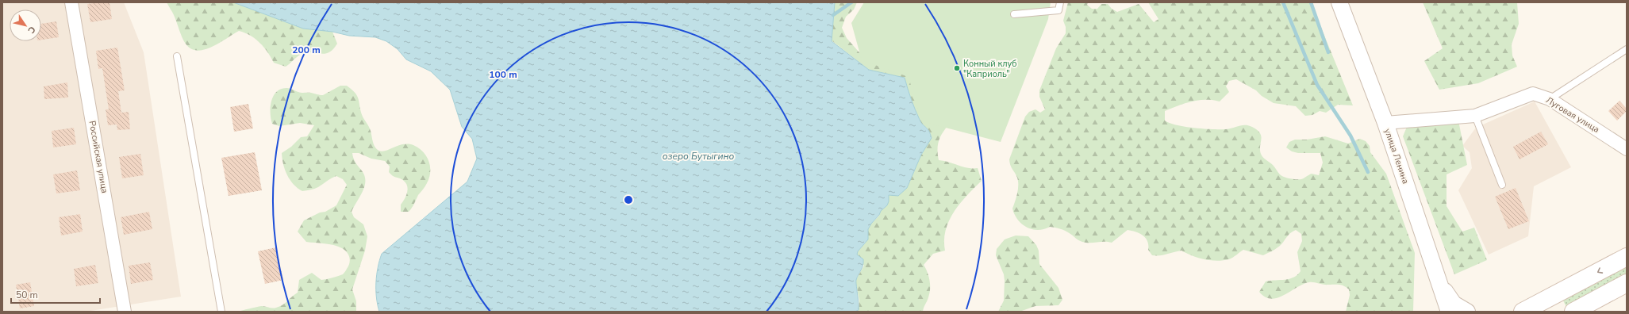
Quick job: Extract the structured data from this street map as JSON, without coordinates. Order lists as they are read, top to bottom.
{
  "streets": {
    "street": ["Луговая улица", "улица Ленина", "Российская улица"]
  },
  "crossings": [
    ["Луговая улица", "улица Ленина"]
  ],
  "water": ["озеро Бутыгино"],
  "places": ["Конный клуб \"Каприоль\""],
  "scale_bar": "50 m",
  "north": "bottom right",
  "rings": ["200 m", "100 m"]
}
